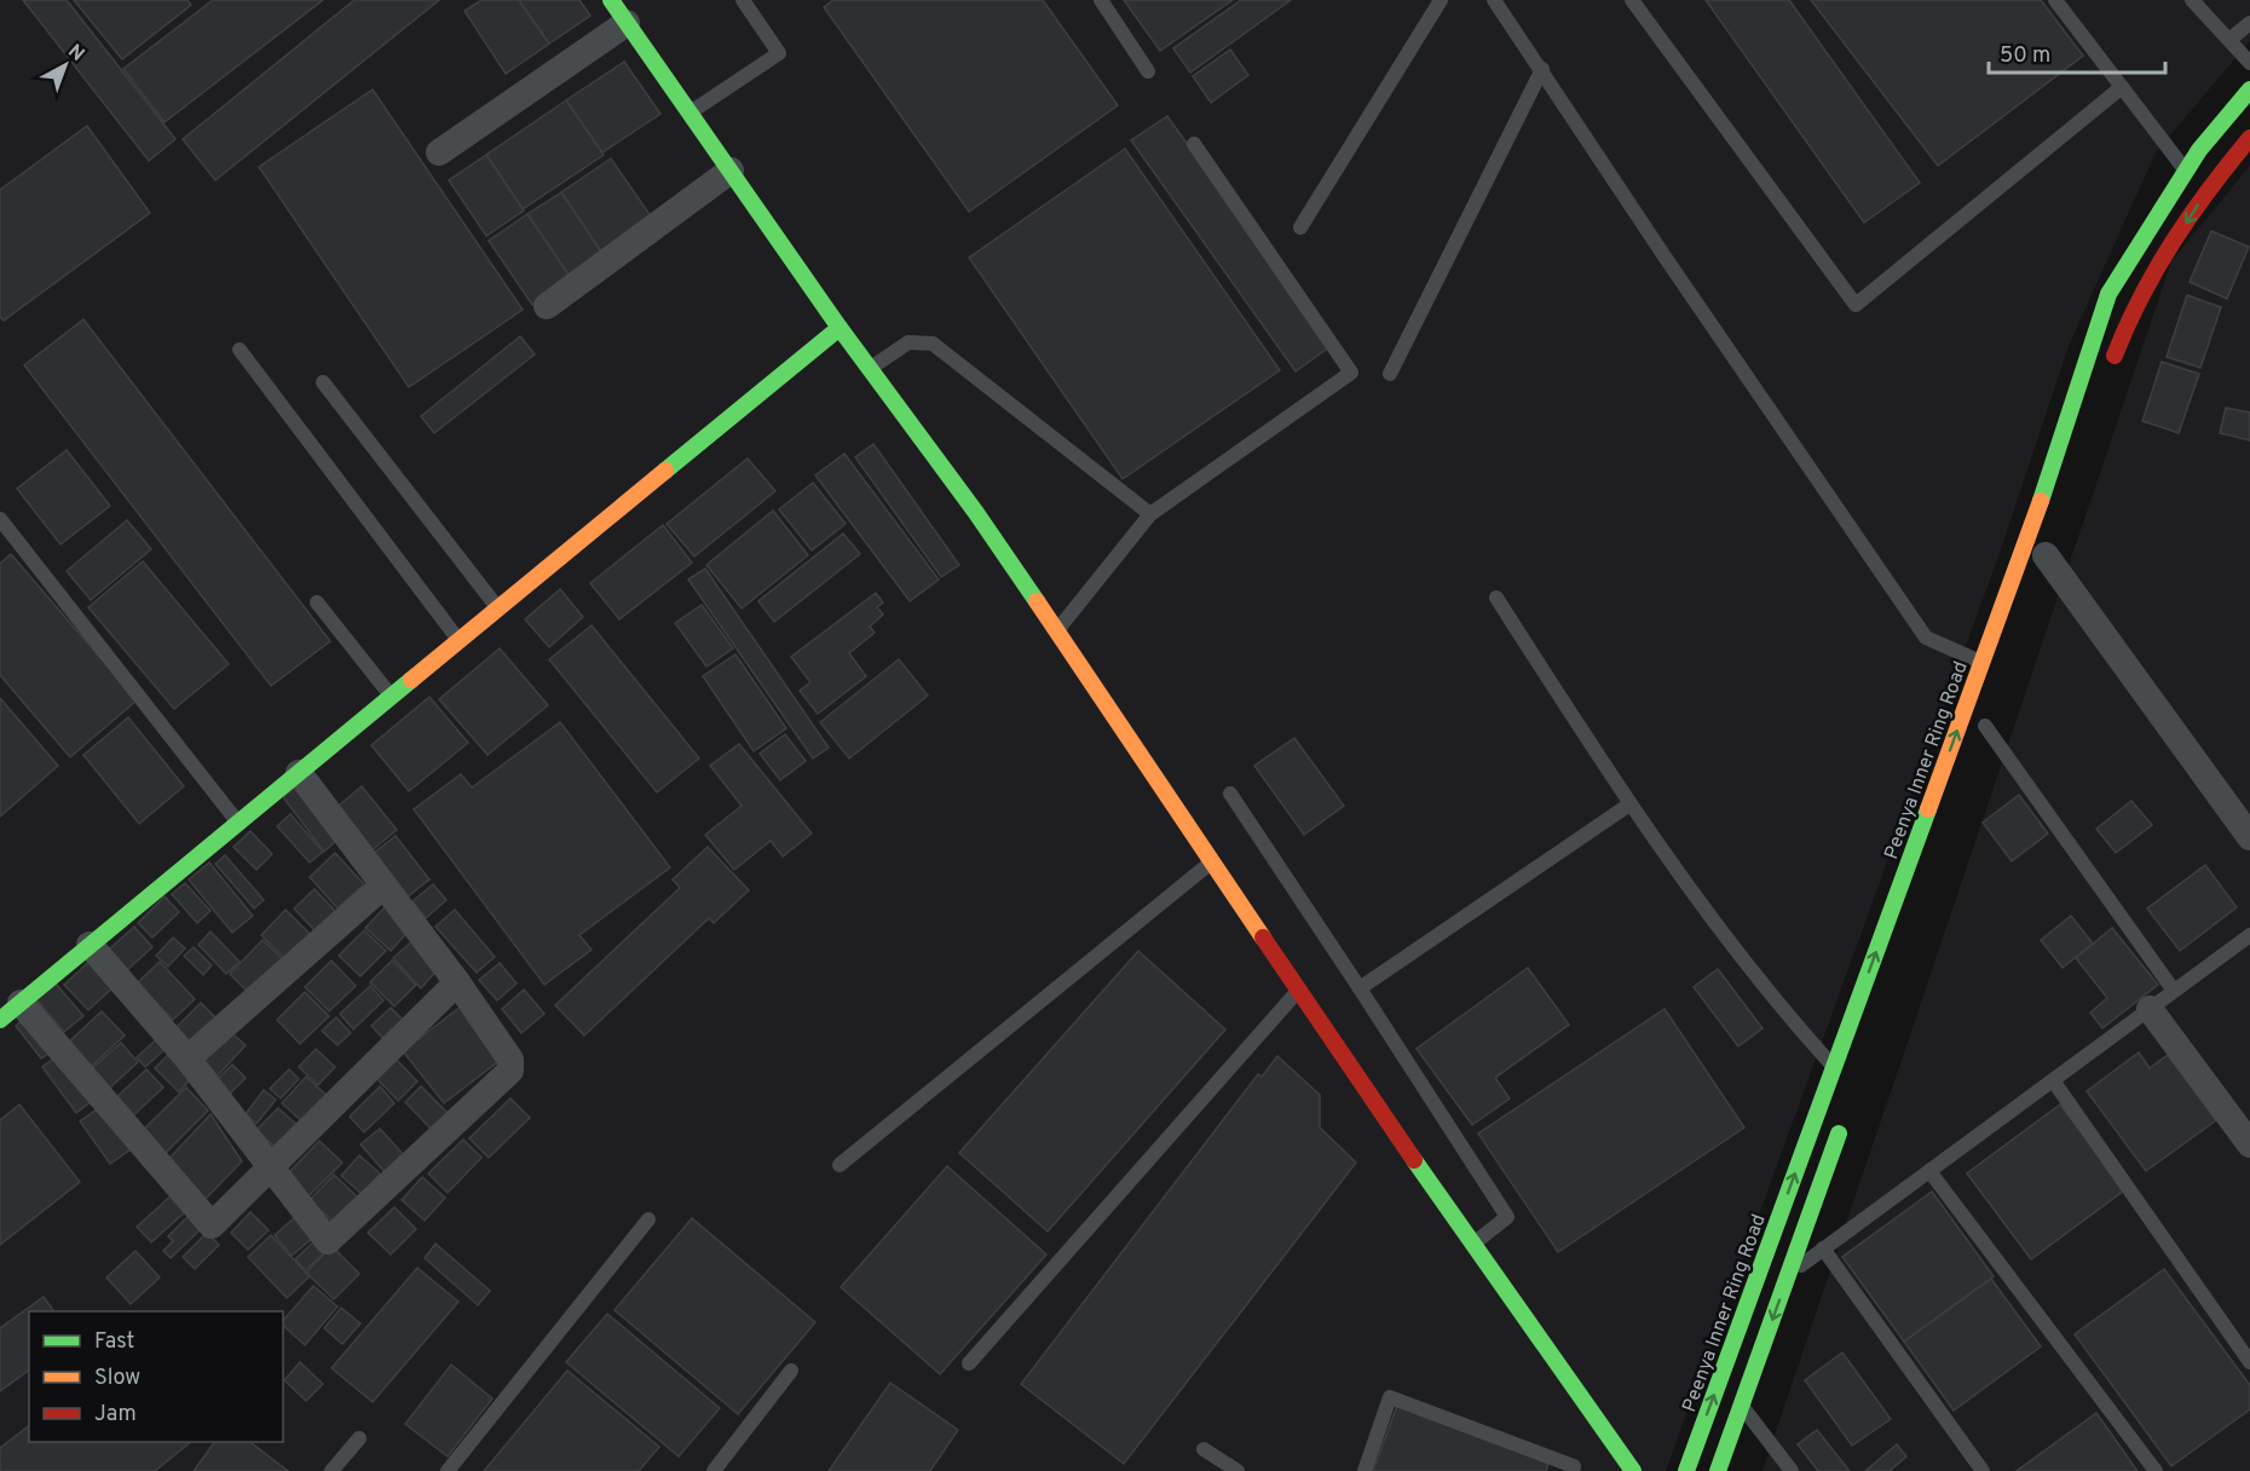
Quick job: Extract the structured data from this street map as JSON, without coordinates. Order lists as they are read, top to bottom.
{
  "streets": {
    "street": ["Peenya Inner Ring Road"]
  },
  "legend": ["Fast", "Slow", "Jam"],
  "scale_bar": "50 m",
  "north": "top right"
}
